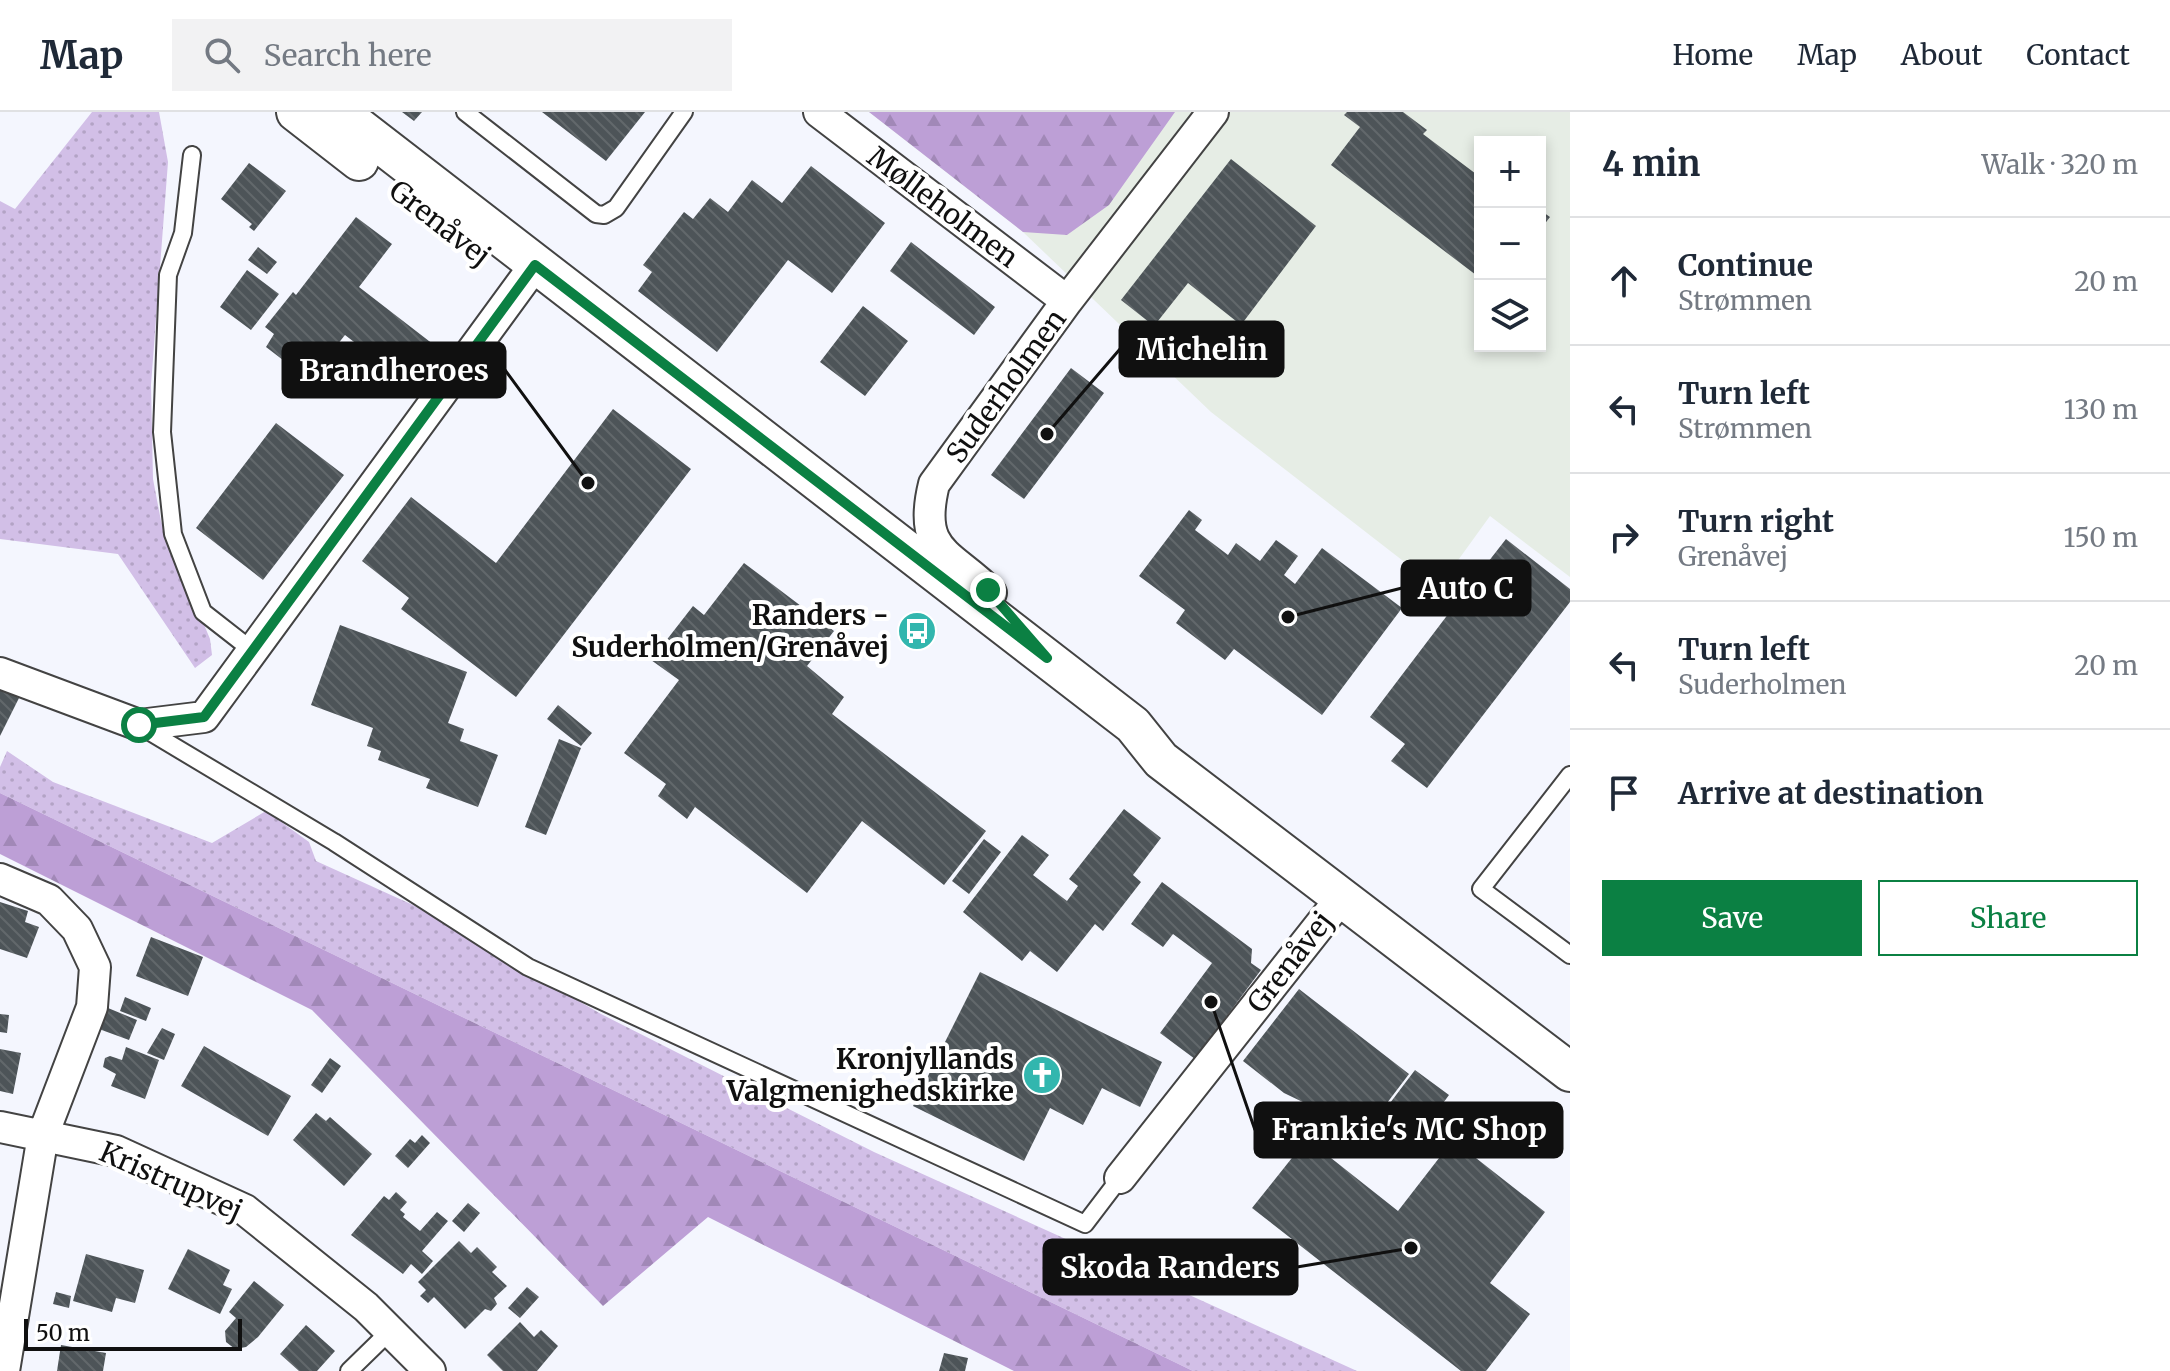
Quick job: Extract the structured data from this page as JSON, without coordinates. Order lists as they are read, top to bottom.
{
  "streets": {
    "street": [
      "Mølleholmen",
      "Grenåvej",
      "Suderholmen",
      "Kristrupvej"
    ]
  },
  "crossings": [
    ["Mølleholmen", "Suderholmen"],
    ["Grenåvej", "Suderholmen"]
  ],
  "places": {
    "other": [
      "Michelin",
      "Brandheroes",
      "Auto C",
      "Frankie's MC Shop",
      "Skoda Randers"
    ],
    "bus stop": ["Randers - Suderholmen/Grenåvej"],
    "church": ["Kronjyllands Valgmenighedskirke"]
  },
  "scale_bar": "50 m",
  "page": {
    "header": "Map",
    "search": "Search here",
    "nav": [
      "Home",
      "Map",
      "About",
      "Contact"
    ],
    "heading": ["4 min", "Walk · 320 m"],
    "map_buttons": ["+", "−"],
    "list": [
      ["Continue", "Strømmen", "20 m"],
      ["Turn left", "Strømmen", "130 m"],
      ["Turn right", "Grenåvej", "150 m"],
      ["Turn left", "Suderholmen", "20 m"],
      "Arrive at destination"
    ],
    "buttons": ["Save", "Share"],
    "scale": "50 m"
  }
}
